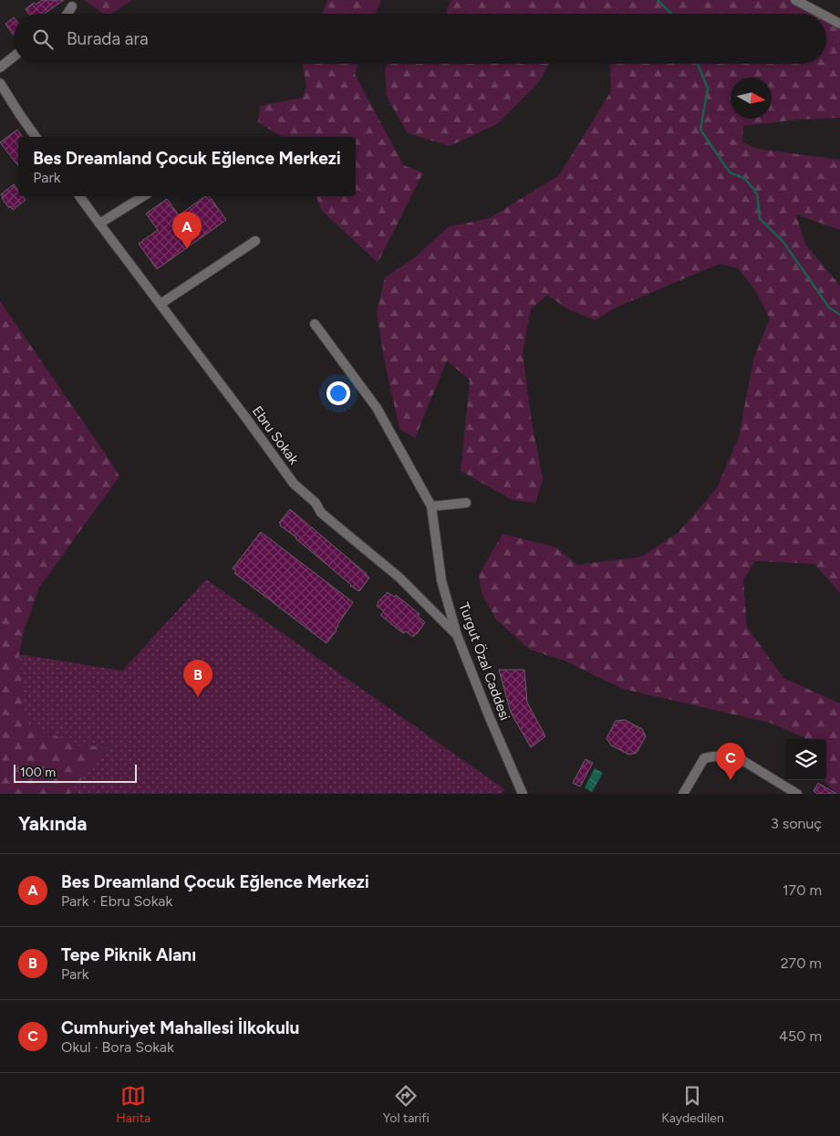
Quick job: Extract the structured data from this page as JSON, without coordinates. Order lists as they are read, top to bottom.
{
  "streets": {
    "street": ["Ebru Sokak", "Turgut Özal Caddesi"]
  },
  "crossings": [
    ["Ebru Sokak", "Turgut Özal Caddesi"]
  ],
  "scale_bar": "100 m",
  "north": "right",
  "page": {
    "search": "Burada ara",
    "popup": ["Bes Dreamland Çocuk Eğlence Merkezi", "Park"],
    "pins": ["A", "B", "C"],
    "scale": "100 m",
    "heading": ["Yakında", "3 sonuç"],
    "list": [
      {
        "mark": "A",
        "name": "Bes Dreamland Çocuk Eğlence Merkezi",
        "note": "Park · Ebru Sokak",
        "value": "170 m"
      },
      {
        "mark": "B",
        "name": "Tepe Piknik Alanı",
        "note": "Park",
        "value": "270 m"
      },
      {
        "mark": "C",
        "name": "Cumhuriyet Mahallesi İlkokulu",
        "note": "Okul · Bora Sokak",
        "value": "450 m"
      }
    ],
    "nav": ["Harita", "Yol tarifi", "Kaydedilen"]
  }
}
